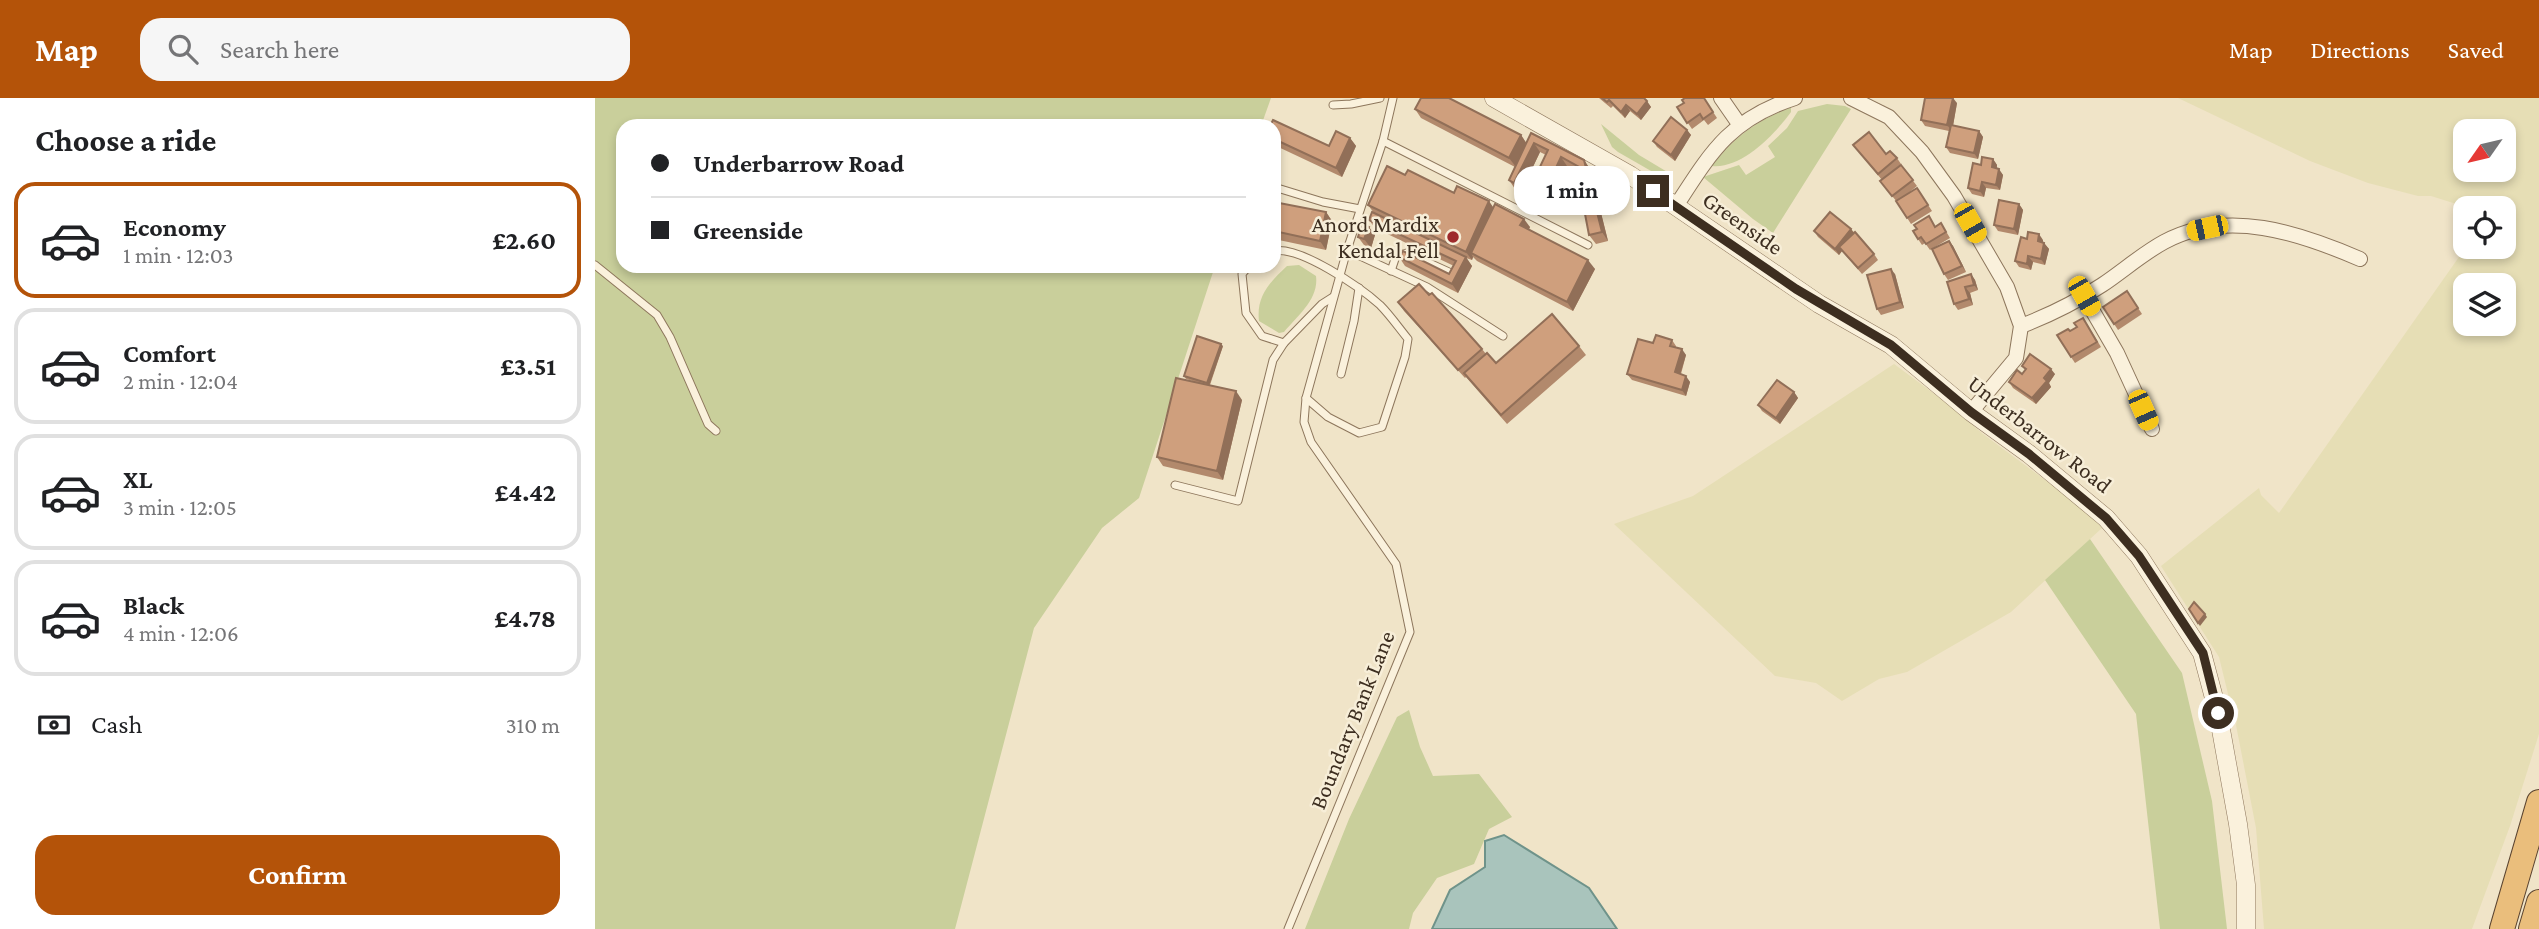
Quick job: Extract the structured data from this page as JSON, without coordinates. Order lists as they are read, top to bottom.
{
  "streets": {
    "street": ["Greenside", "Underbarrow Road"],
    "lane": ["Boundary Bank Lane"]
  },
  "crossings": [
    ["Greenside", "Underbarrow Road"]
  ],
  "places": ["Anord Mardix Kendal Fell"],
  "north": "bottom left",
  "page": {
    "header": "Map",
    "search": "Search here",
    "nav": ["Map", "Directions", "Saved"],
    "heading": "Choose a ride",
    "banner": ["Underbarrow Road", "Greenside"],
    "bubble": "1 min",
    "list": [
      {
        "name": "Economy",
        "note": "1 min · 12:03",
        "value": "£2.60"
      },
      {
        "name": "Comfort",
        "note": "2 min · 12:04",
        "value": "£3.51"
      },
      {
        "name": "XL",
        "note": "3 min · 12:05",
        "value": "£4.42"
      },
      {
        "name": "Black",
        "note": "4 min · 12:06",
        "value": "£4.78"
      }
    ],
    "pay": ["Cash", "310 m"],
    "buttons": "Confirm"
  }
}
